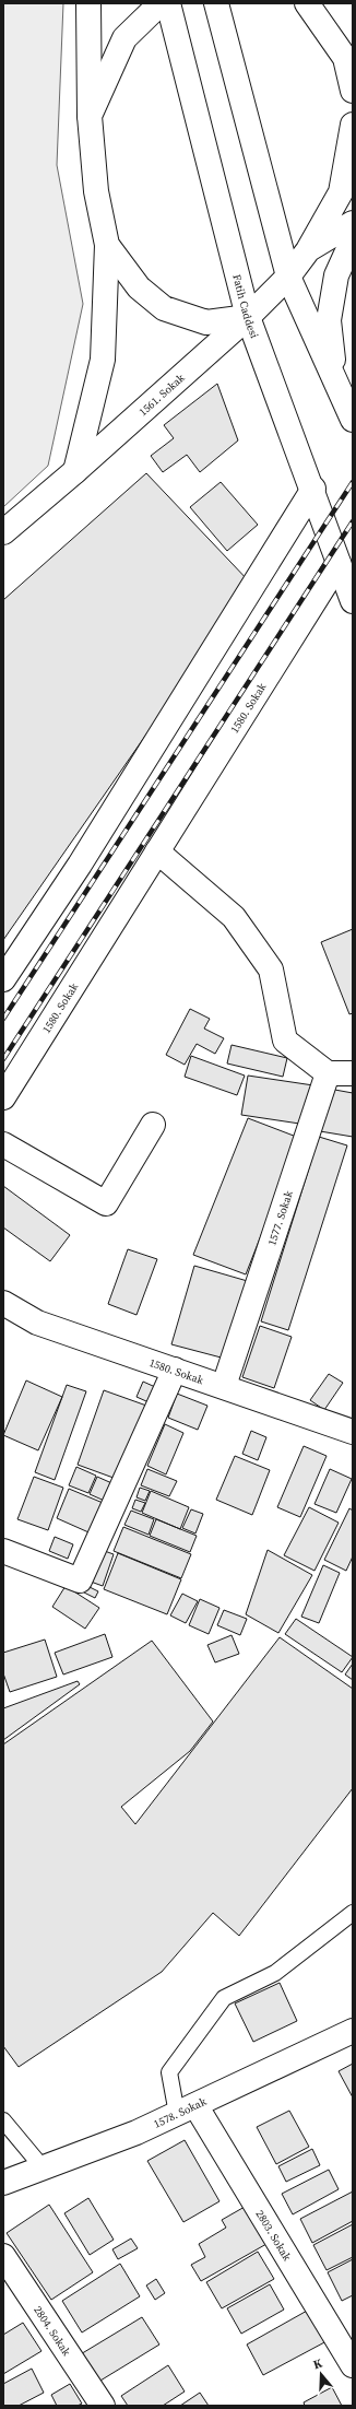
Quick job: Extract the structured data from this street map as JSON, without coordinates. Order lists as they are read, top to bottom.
{
  "streets": {
    "street": [
      "Fatih Caddesi",
      "1561. Sokak",
      "1580. Sokak",
      "1577. Sokak",
      "1578. Sokak",
      "2803. Sokak",
      "2804. Sokak"
    ]
  },
  "crossings": [
    ["Fatih Caddesi", "1561. Sokak"],
    ["Fatih Caddesi", "1580. Sokak"],
    ["1580. Sokak", "1577. Sokak"],
    ["1578. Sokak", "2803. Sokak"]
  ],
  "north": "top"
}
